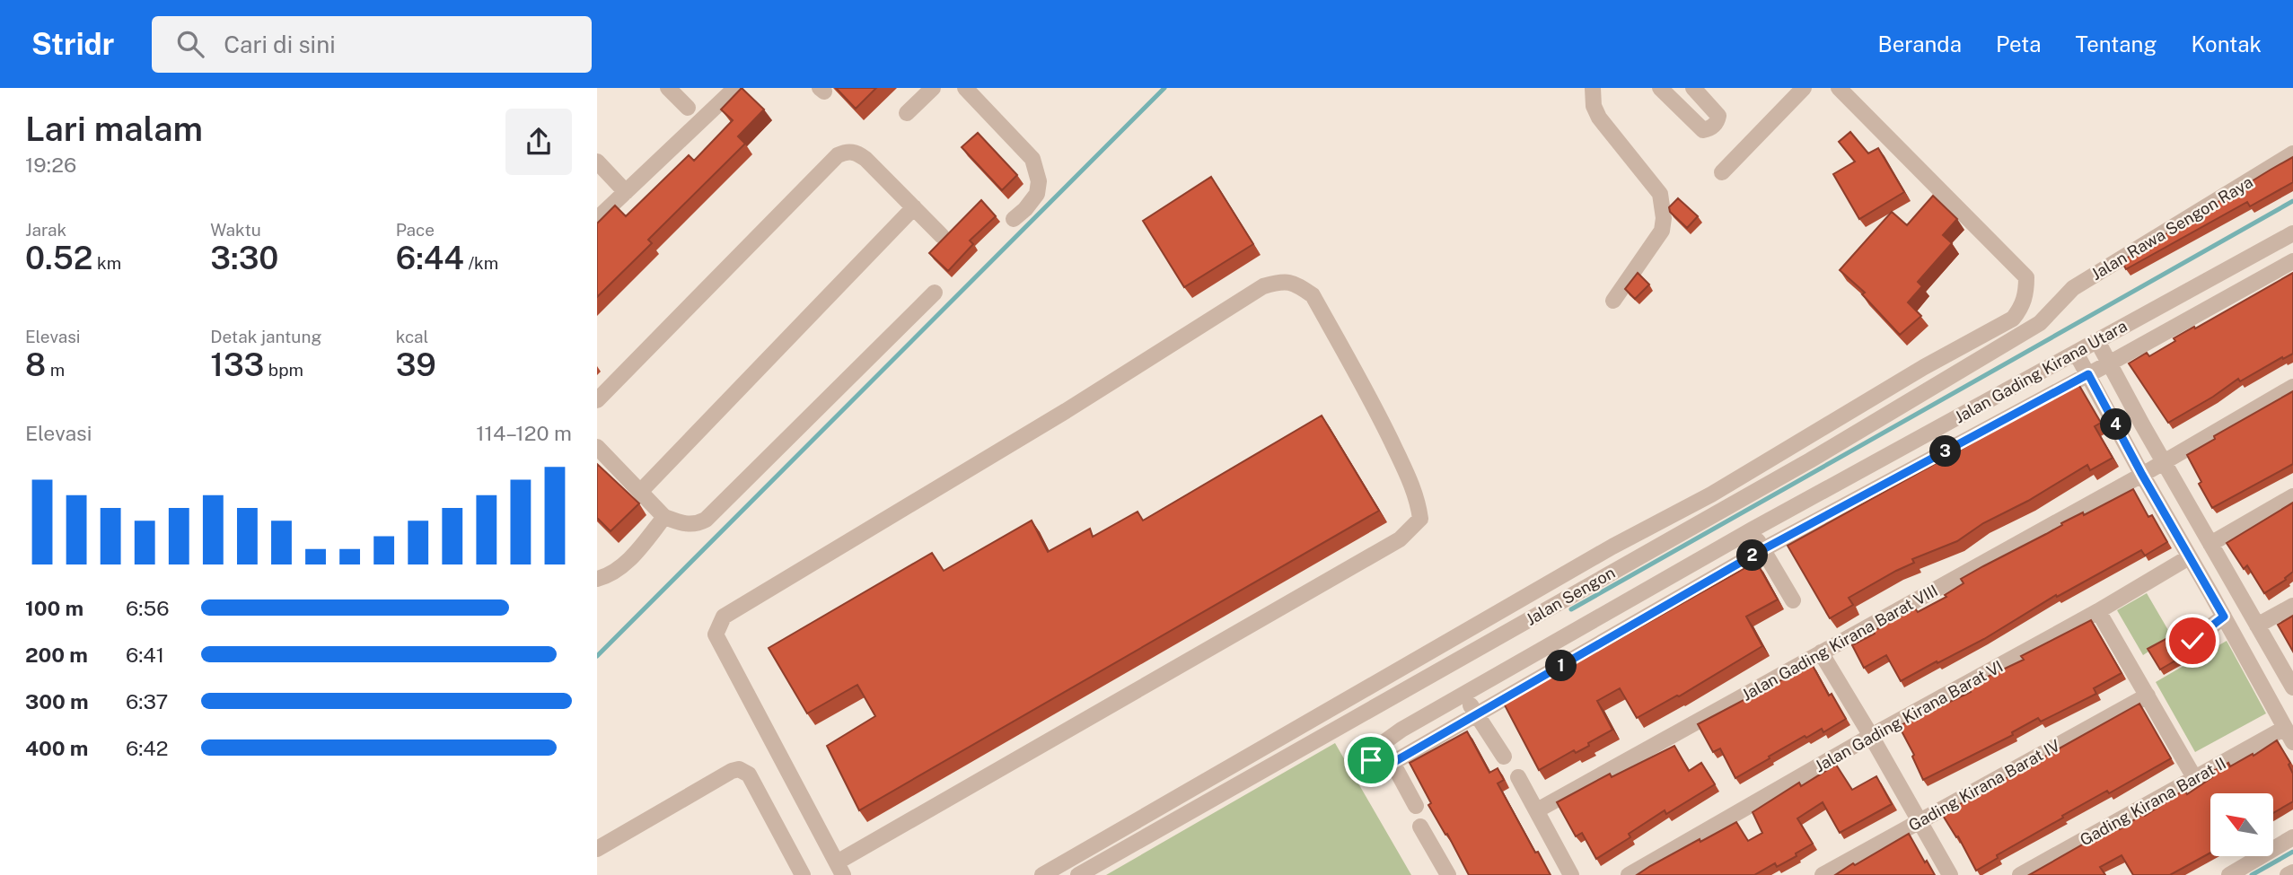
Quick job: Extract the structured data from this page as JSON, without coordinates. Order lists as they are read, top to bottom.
{
  "streets": {
    "street": [
      "Jalan Rawa Sengon Raya",
      "Jalan Gading Kirana Utara",
      "Jalan Sengon",
      "Jalan Gading Kirana Barat VIII",
      "Jalan Gading Kirana Barat VI",
      "Gading Kirana Barat IV",
      "Gading Kirana Barat II"
    ]
  },
  "crossings": [
    ["Jalan Rawa Sengon Raya", "Jalan Sengon"]
  ],
  "north": "top left",
  "page": {
    "header": "Stridr",
    "search": "Cari di sini",
    "nav": [
      "Beranda",
      "Peta",
      "Tentang",
      "Kontak"
    ],
    "heading": ["Lari malam", "19:26"],
    "stats": [
      ["Jarak", "0.52 km"],
      ["Waktu", "3:30"],
      ["Pace", "6:44 /km"],
      ["Elevasi", "8 m"],
      ["Detak jantung", "133 bpm"],
      ["kcal", "39"]
    ],
    "chart": ["Elevasi", "114–120 m"],
    "pins": [
      "4",
      "3",
      "2",
      "1"
    ],
    "list": [
      {
        "name": "100 m",
        "note": "6:56"
      },
      {
        "name": "200 m",
        "note": "6:41"
      },
      {
        "name": "300 m",
        "note": "6:37"
      },
      {
        "name": "400 m",
        "note": "6:42"
      }
    ]
  }
}
